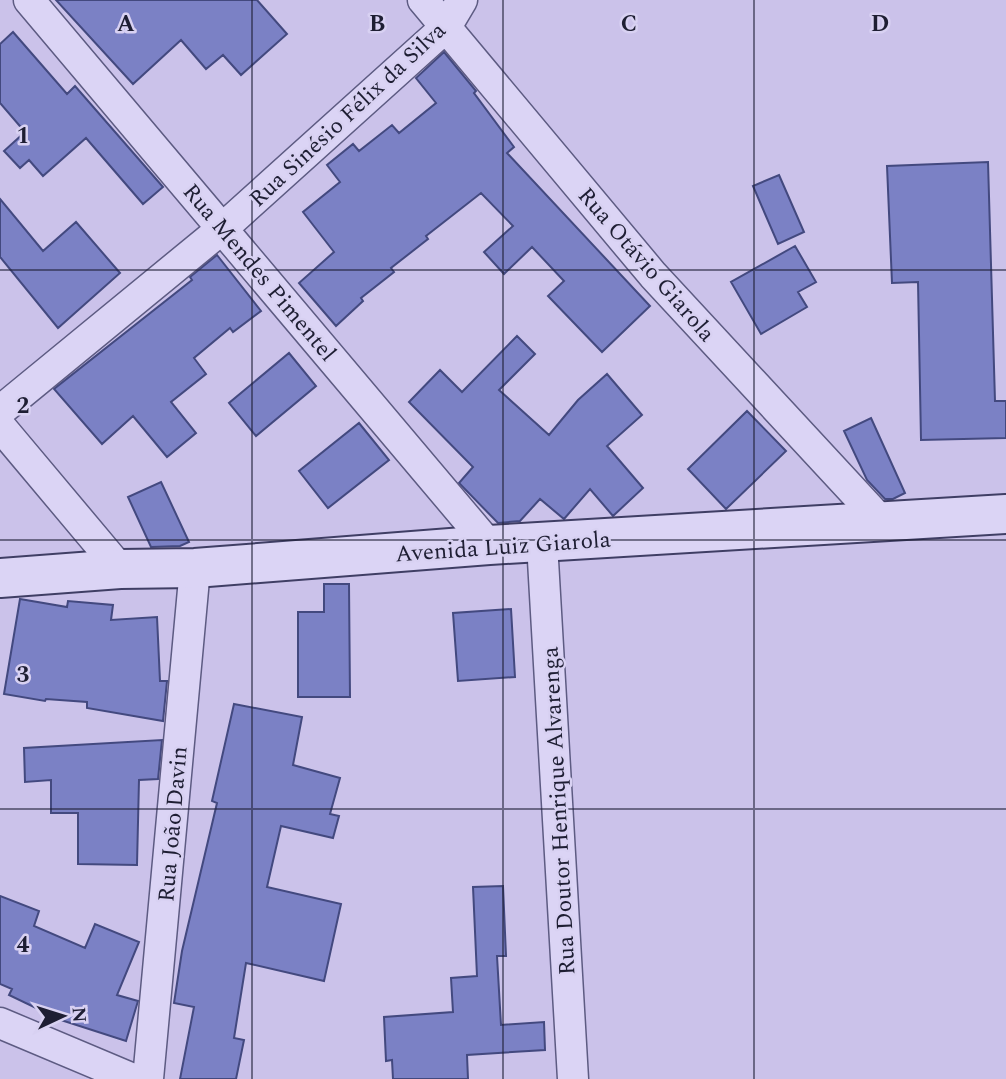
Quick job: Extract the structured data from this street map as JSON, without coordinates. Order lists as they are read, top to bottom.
{
  "streets": {
    "street": [
      "Rua Sinésio Félix da Silva",
      "Rua Otávio Giarola",
      "Rua Mendes Pimentel",
      "Avenida Luiz Giarola",
      "Rua Doutor Henrique Alvarenga",
      "Rua João Davin"
    ]
  },
  "crossings": [
    ["Rua Sinésio Félix da Silva", "Rua Otávio Giarola"],
    ["Rua Sinésio Félix da Silva", "Rua Mendes Pimentel"],
    ["Rua Otávio Giarola", "Avenida Luiz Giarola"],
    ["Rua Mendes Pimentel", "Avenida Luiz Giarola"],
    ["Avenida Luiz Giarola", "Rua Doutor Henrique Alvarenga"],
    ["Avenida Luiz Giarola", "Rua João Davin"]
  ],
  "north": "right",
  "grid": {
    "columns": [
      "A",
      "B",
      "C",
      "D"
    ],
    "rows": [
      "1",
      "2",
      "3",
      "4"
    ]
  }
}
